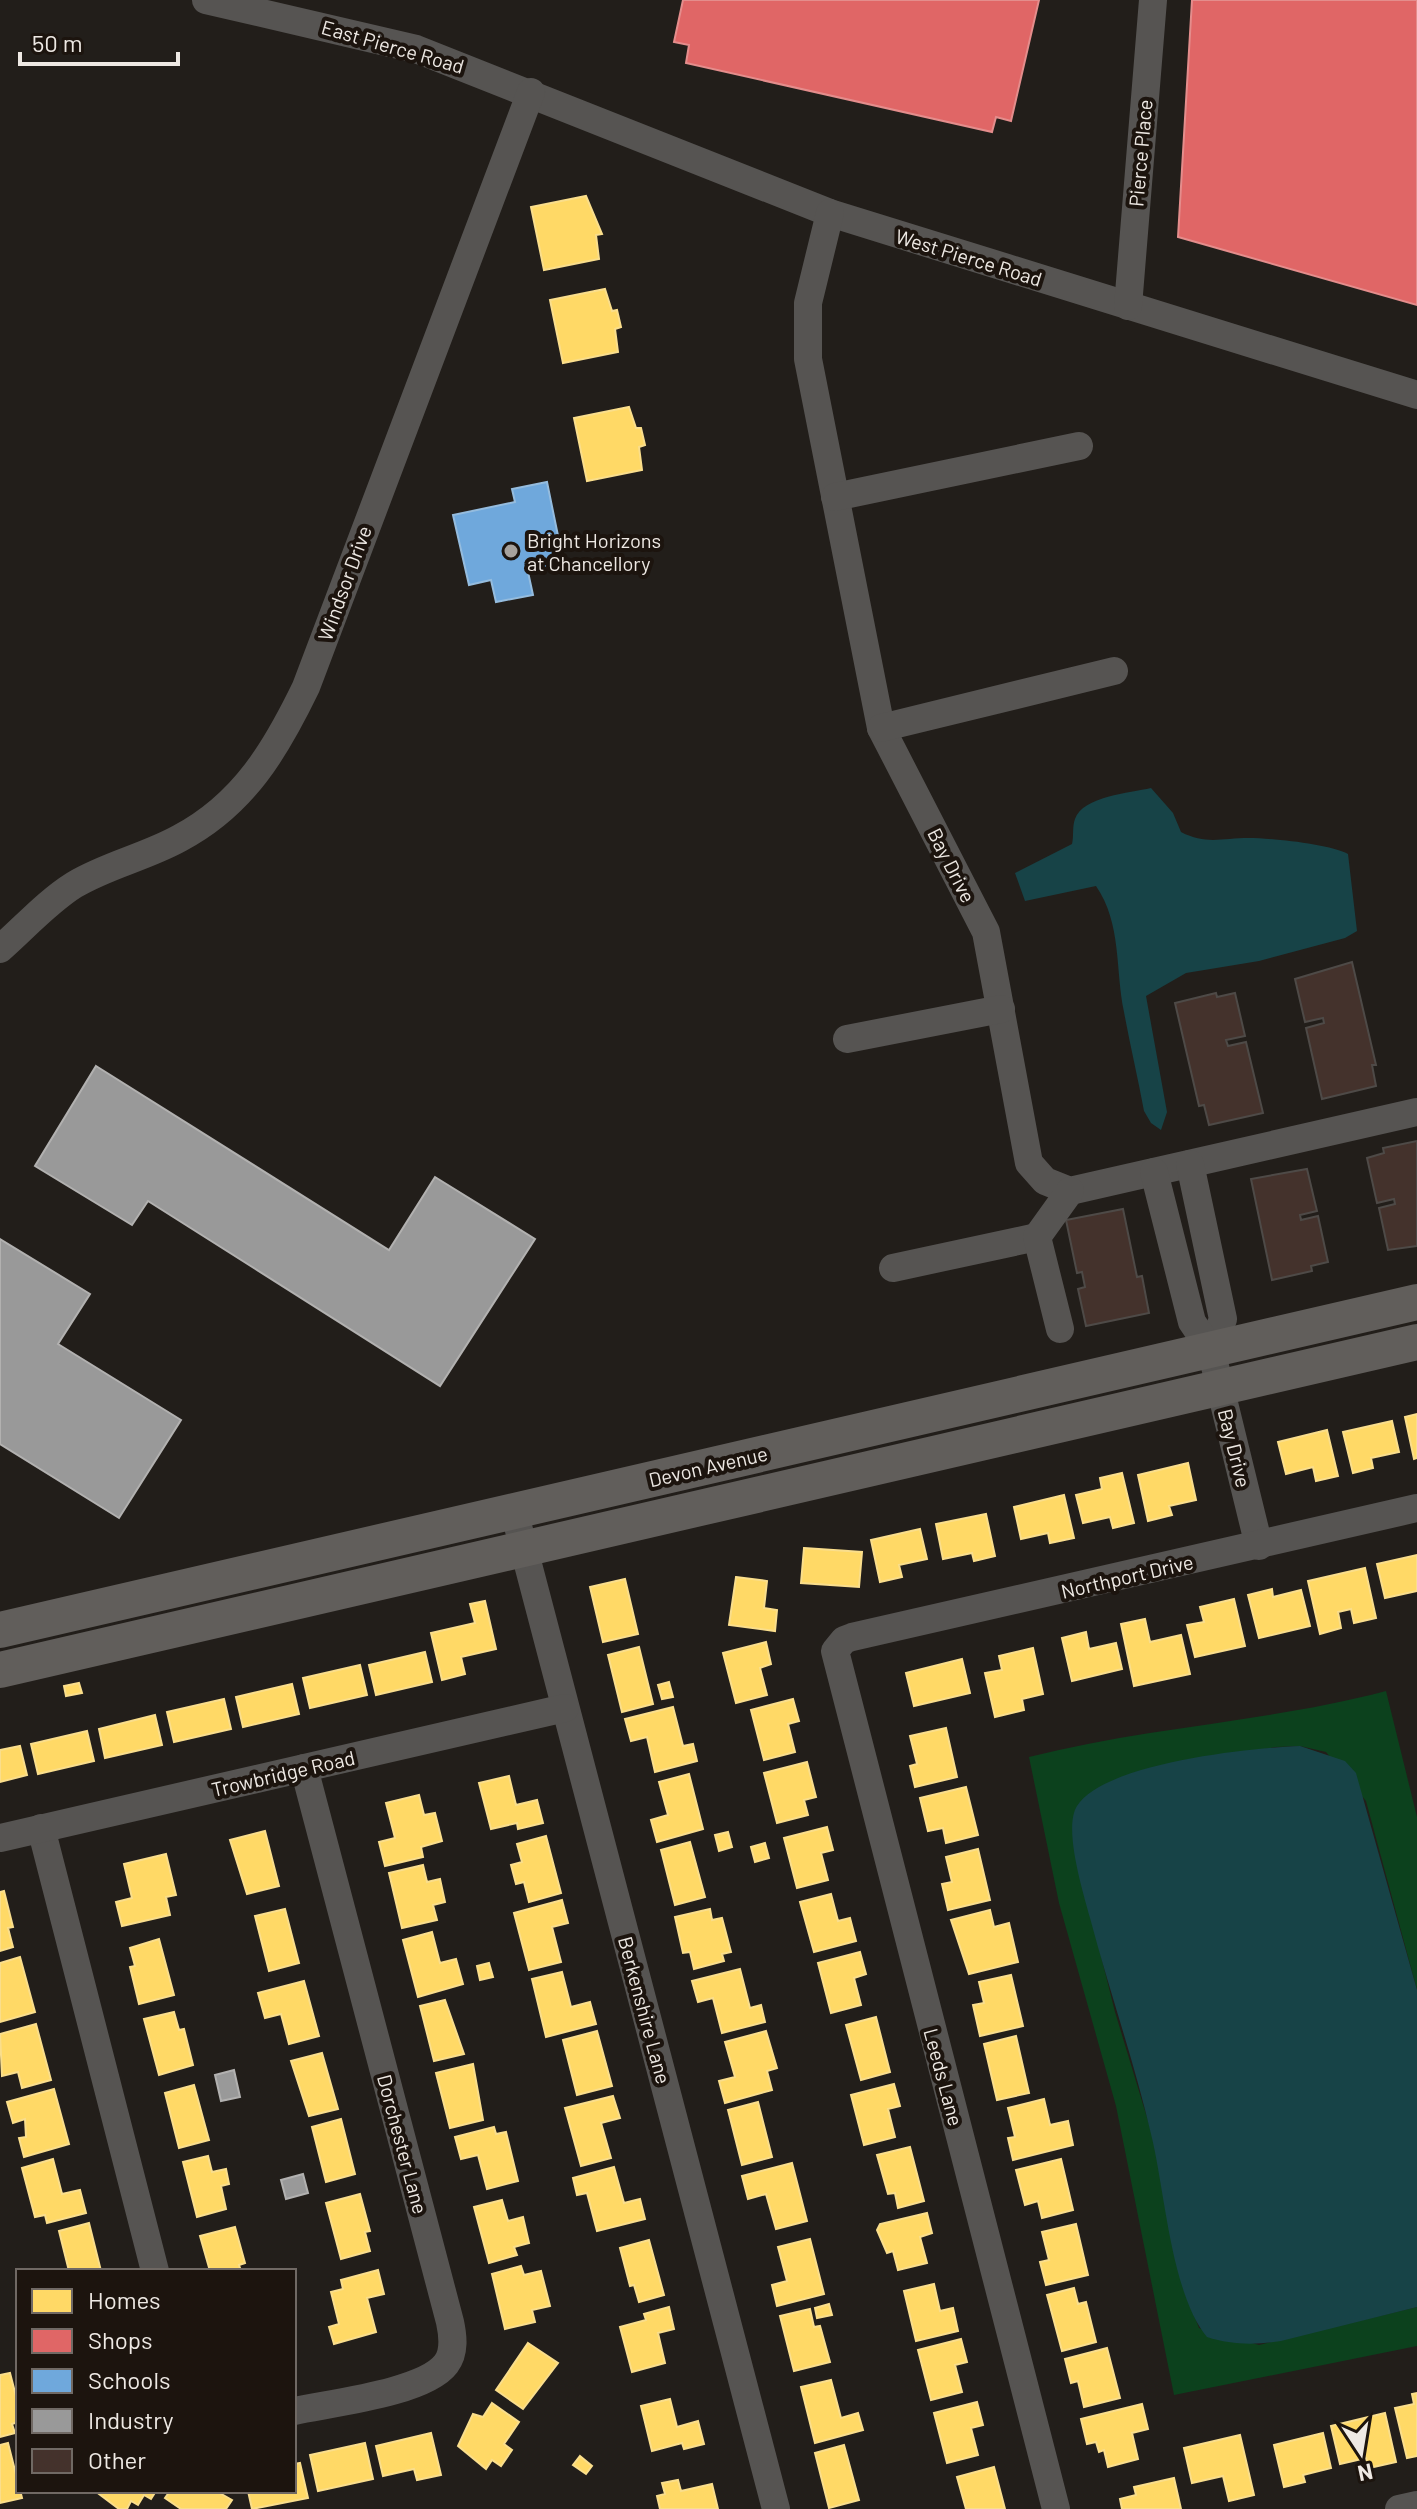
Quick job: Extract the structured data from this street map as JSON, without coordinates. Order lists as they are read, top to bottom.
{
  "streets": {
    "main road": ["Devon Avenue"],
    "street": [
      "East Pierce Road",
      "Pierce Place",
      "West Pierce Road",
      "Windsor Drive",
      "Bay Drive",
      "Northport Drive",
      "Trowbridge Road",
      "Berkenshire Lane",
      "Leeds Lane",
      "Dorchester Lane"
    ]
  },
  "crossings": [
    ["East Pierce Road", "West Pierce Road"],
    ["East Pierce Road", "Windsor Drive"],
    ["Pierce Place", "West Pierce Road"],
    ["West Pierce Road", "Windsor Drive"],
    ["West Pierce Road", "Bay Drive"],
    ["Bay Drive", "Devon Avenue"],
    ["Bay Drive", "Northport Drive"],
    ["Devon Avenue", "Berkenshire Lane"],
    ["Northport Drive", "Leeds Lane"],
    ["Trowbridge Road", "Berkenshire Lane"],
    ["Trowbridge Road", "Dorchester Lane"]
  ],
  "places": ["Bright Horizons at Chancellory"],
  "legend": [
    "Homes",
    "Shops",
    "Schools",
    "Industry",
    "Other"
  ],
  "scale_bar": "50 m",
  "north": "bottom"
}
